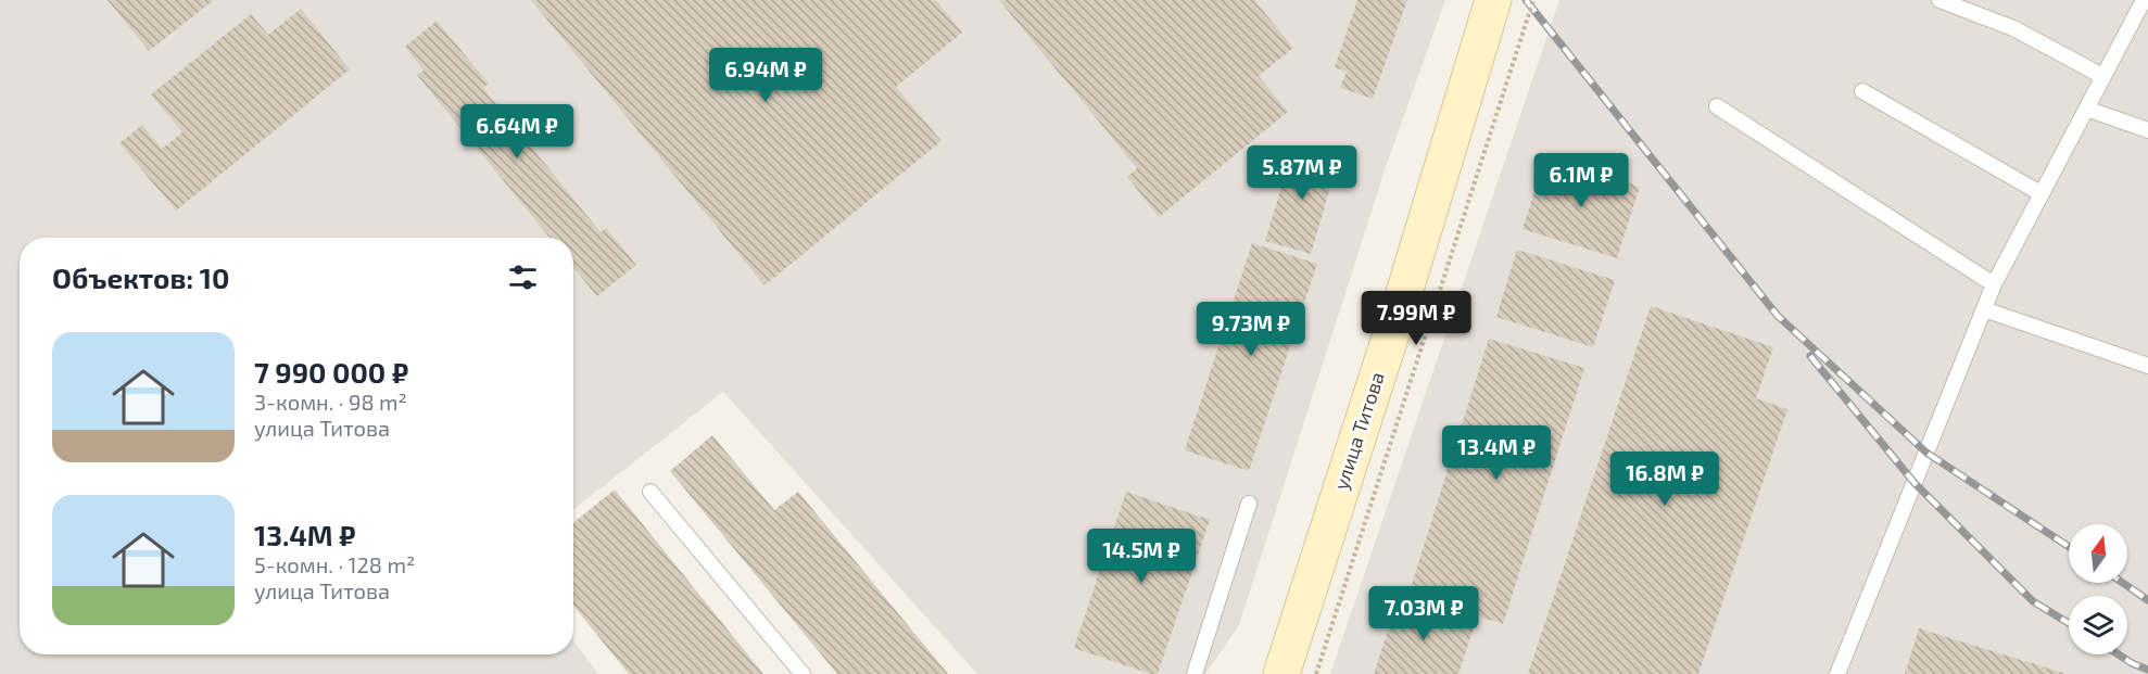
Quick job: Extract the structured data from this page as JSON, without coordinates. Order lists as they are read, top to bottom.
{
  "streets": {
    "main road": ["улица Титова"]
  },
  "north": "top",
  "page": {
    "price": [
      "6.94M ₽",
      "6.64M ₽",
      "5.87M ₽",
      "6.1M ₽",
      "7.99M ₽",
      "9.73M ₽",
      "13.4M ₽",
      "16.8M ₽",
      "14.5M ₽",
      "7.03M ₽"
    ],
    "heading": "Объектов: 10",
    "list": [
      {
        "name": "7 990 000 ₽",
        "note": "3-комн. · 98 m² · улица Титова"
      },
      {
        "name": "13.4M ₽",
        "note": "5-комн. · 128 m² · улица Титова"
      }
    ]
  }
}
